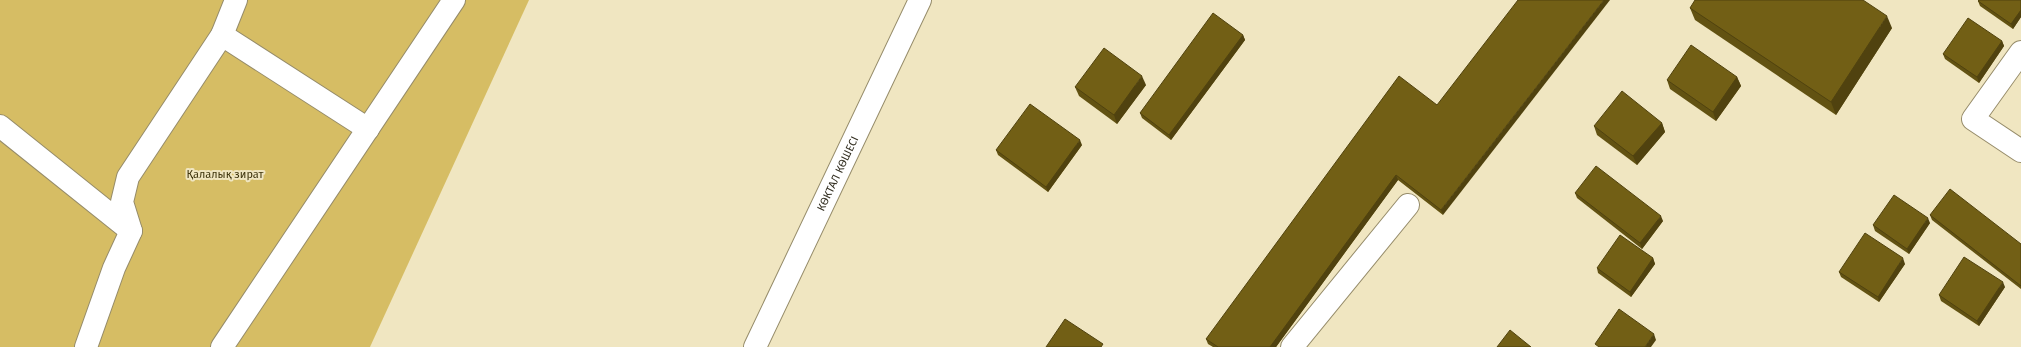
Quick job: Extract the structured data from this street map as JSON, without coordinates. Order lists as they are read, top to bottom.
{
  "streets": {
    "street": ["КӨКТАЛ КӨШЕСІ"]
  },
  "parks": ["Қалалық зират"]
}
